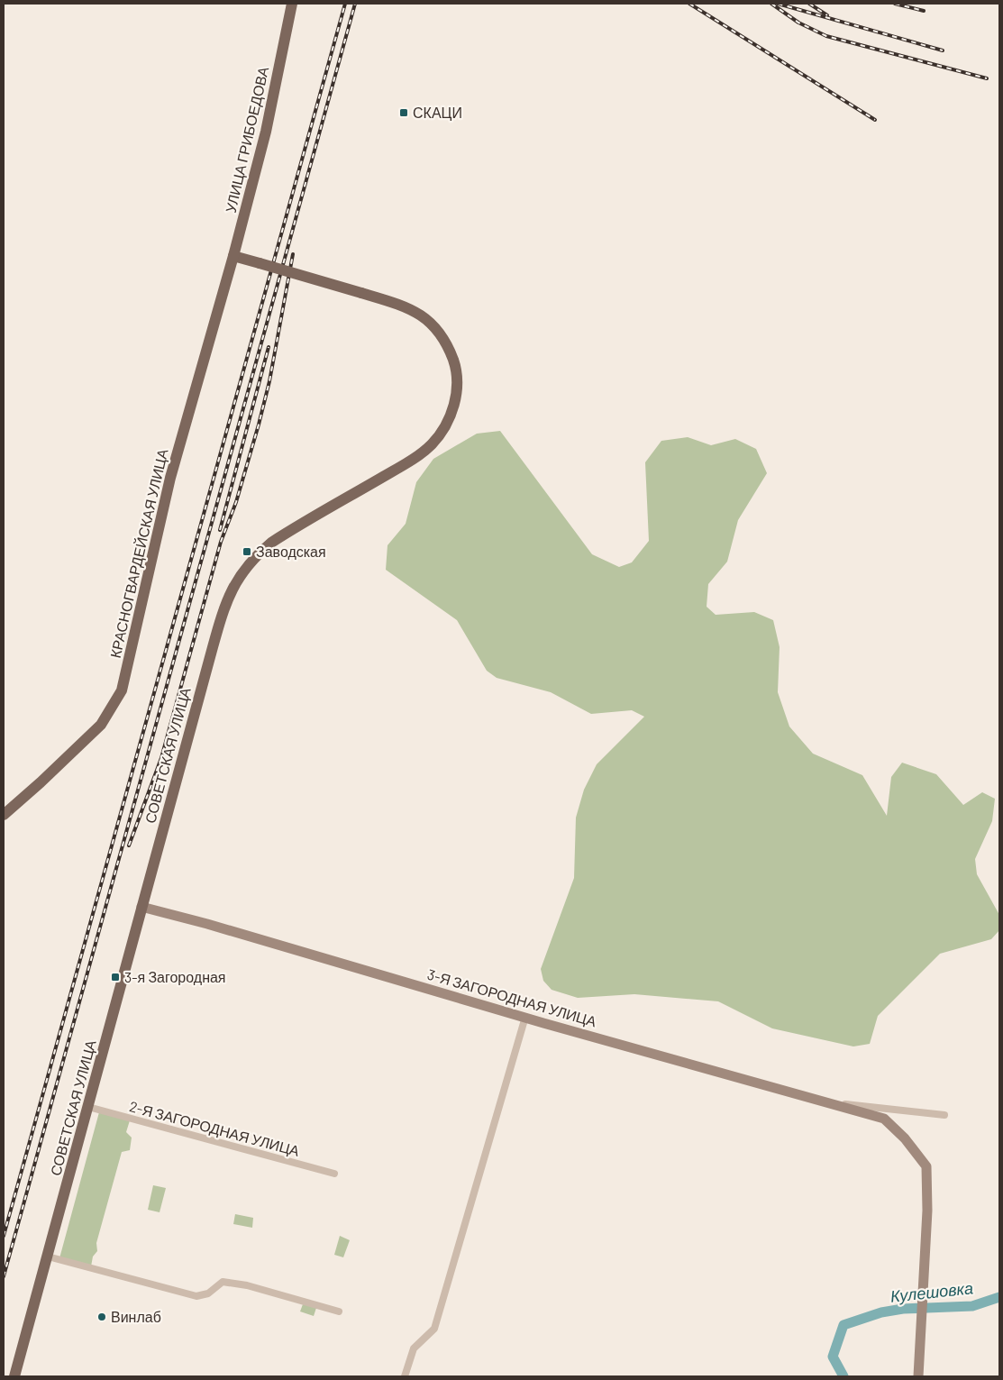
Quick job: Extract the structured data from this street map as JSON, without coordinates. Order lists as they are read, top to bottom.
{
  "streets": {
    "main road": [
      "УЛИЦА ГРИБОЕДОВА",
      "КРАСНОГВАРДЕЙСКАЯ УЛИЦА",
      "СОВЕТСКАЯ УЛИЦА",
      "3-Я ЗАГОРОДНАЯ УЛИЦА"
    ],
    "street": ["2-Я ЗАГОРОДНАЯ УЛИЦА"]
  },
  "crossings": [
    ["УЛИЦА ГРИБОЕДОВА", "КРАСНОГВАРДЕЙСКАЯ УЛИЦА"],
    ["УЛИЦА ГРИБОЕДОВА", "СОВЕТСКАЯ УЛИЦА"],
    ["КРАСНОГВАРДЕЙСКАЯ УЛИЦА", "СОВЕТСКАЯ УЛИЦА"],
    ["СОВЕТСКАЯ УЛИЦА", "3-Я ЗАГОРОДНАЯ УЛИЦА"],
    ["СОВЕТСКАЯ УЛИЦА", "2-Я ЗАГОРОДНАЯ УЛИЦА"]
  ],
  "water": ["Кулешовка"],
  "places": {
    "transit": ["СКАЦИ", "Заводская", "3-я Загородная"],
    "other": ["Винлаб"]
  }
}
